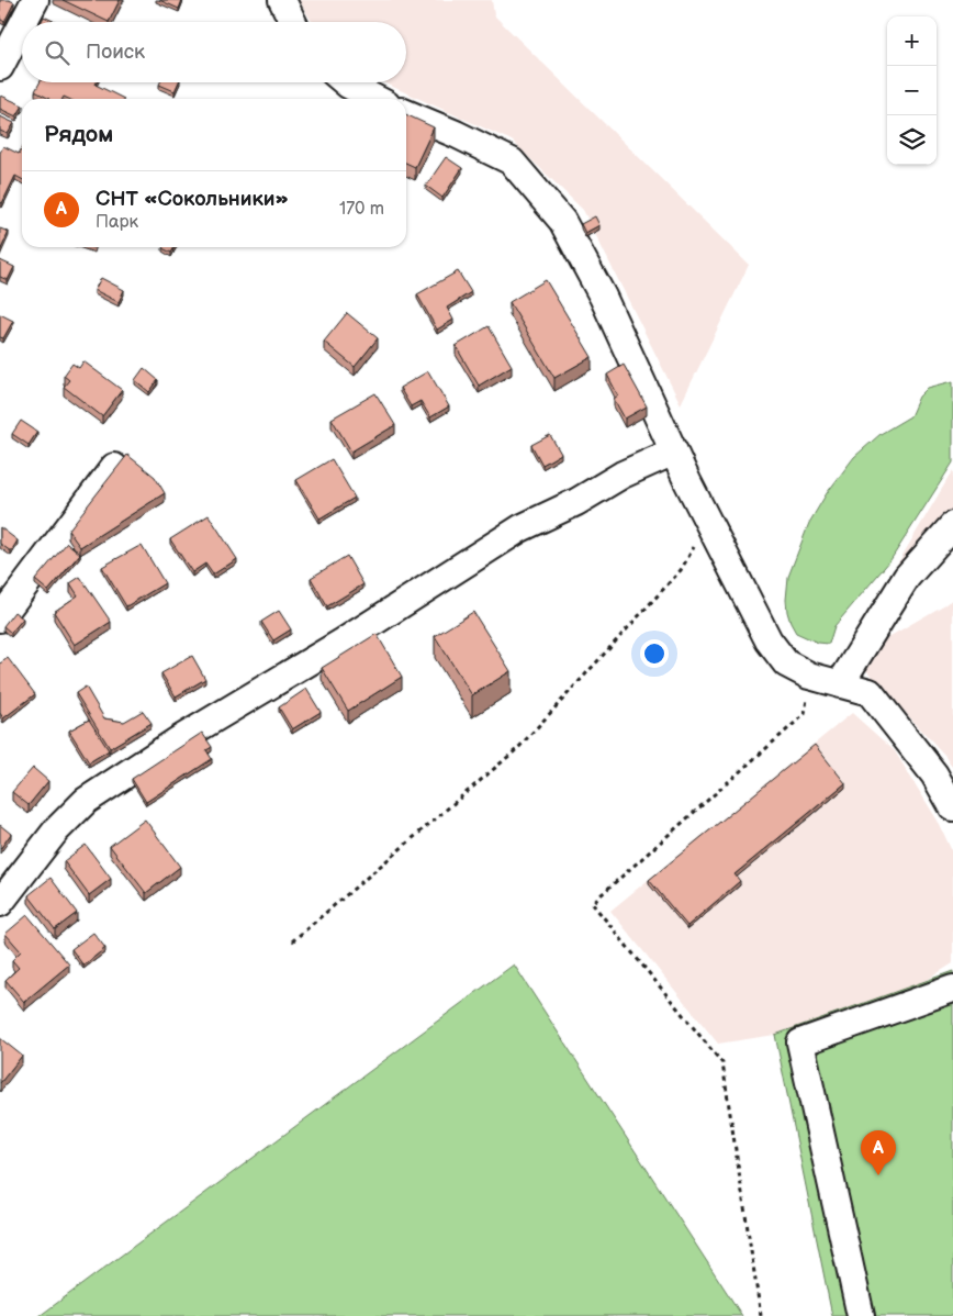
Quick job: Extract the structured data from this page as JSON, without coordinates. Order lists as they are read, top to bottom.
{
  "page": {
    "map_buttons": ["+", "−"],
    "search": "Поиск",
    "heading": "Рядом",
    "list": [
      {
        "mark": "A",
        "name": "СНТ «Сокольники»",
        "note": "Парк",
        "value": "170 m"
      }
    ],
    "pins": "A"
  }
}
